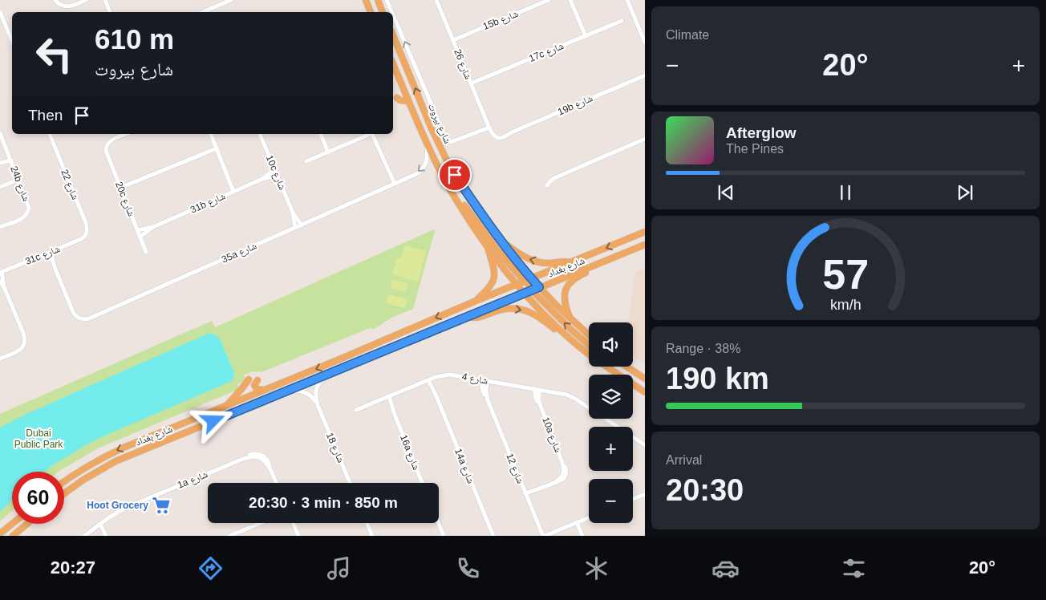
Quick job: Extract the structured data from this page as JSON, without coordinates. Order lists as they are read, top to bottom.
{
  "streets": {
    "main road": ["شارع بيروت", "شارع بغداد"],
    "street": [
      "15b شارع",
      "17c شارع",
      "شارع 26",
      "19b شارع",
      "10c شارع",
      "24b شارع",
      "شارع 22",
      "20c شارع",
      "31b شارع",
      "35a شارع",
      "31c شارع",
      "شارع 4",
      "10a شارع",
      "شارع 18",
      "16a شارع",
      "14a شارع",
      "شارع 12",
      "1a شارع"
    ]
  },
  "crossings": [
    ["15b شارع", "شارع 26"],
    ["17c شارع", "شارع 26"],
    ["شارع 26", "19b شارع"],
    ["شارع بيروت", "35a شارع"],
    ["شارع بيروت", "شارع بغداد"],
    ["10c شارع", "31b شارع"],
    ["10c شارع", "35a شارع"],
    ["شارع 22", "31c شارع"],
    ["20c شارع", "31b شارع"],
    ["35a شارع", "31c شارع"],
    ["شارع بغداد", "شارع 18"],
    ["شارع 4", "10a شارع"],
    ["شارع 4", "16a شارع"],
    ["شارع 4", "14a شارع"],
    ["شارع 4", "شارع 12"],
    ["10a شارع", "شارع 12"]
  ],
  "parks": ["Dubai Public Park"],
  "places": {
    "supermarket": ["Hoot Grocery"]
  },
  "page": {
    "tile": [
      "Climate",
      ["Range · 38%", "190 km"],
      ["Arrival", "20:30"]
    ],
    "turn": ["610 m", "شارع بيروت"],
    "heat": ["−", "20°", "+"],
    "then": "Then",
    "song": ["Afterglow", "The Pines"],
    "map_buttons": ["+", "−"],
    "limit": "60",
    "trip": "20:30 · 3 min · 850 m",
    "tabs": ["20:27", "20°"],
    "gauge": ["57", "km/h"]
  }
}
